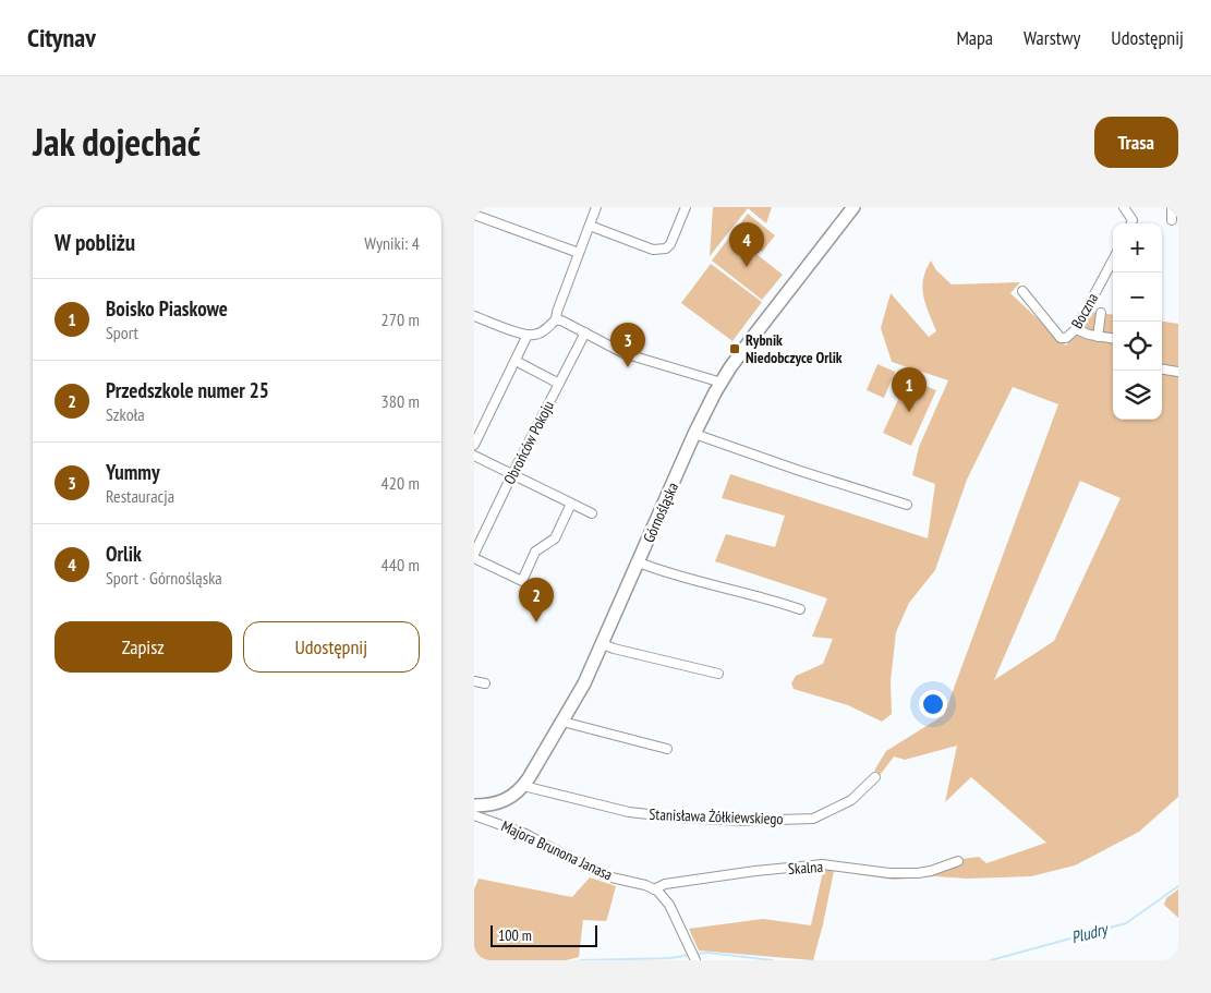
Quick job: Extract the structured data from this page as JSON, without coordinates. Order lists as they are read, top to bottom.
{
  "streets": {
    "street": [
      "Boczna",
      "Obrońców Pokoju",
      "Górnośląska",
      "Stanisława Żółkiewskiego",
      "Majora Brunona Janasa",
      "Skalna"
    ]
  },
  "crossings": [
    ["Górnośląska", "Stanisława Żółkiewskiego"],
    ["Majora Brunona Janasa", "Skalna"]
  ],
  "water": ["Pludry"],
  "places": {
    "transit": ["Rybnik Niedobczyce Orlik"]
  },
  "scale_bar": "100 m",
  "page": {
    "header": "Citynav",
    "nav": ["Mapa", "Warstwy", "Udostępnij"],
    "title": "Jak dojechać",
    "buttons": [
      "Trasa",
      ["Zapisz", "Udostępnij"]
    ],
    "heading": ["W pobliżu", "Wyniki: 4"],
    "pins": [
      "4",
      "3",
      "1",
      "2"
    ],
    "map_buttons": ["+", "−"],
    "list": [
      {
        "mark": "1",
        "name": "Boisko Piaskowe",
        "note": "Sport",
        "value": "270 m"
      },
      {
        "mark": "2",
        "name": "Przedszkole numer 25",
        "note": "Szkoła",
        "value": "380 m"
      },
      {
        "mark": "3",
        "name": "Yummy",
        "note": "Restauracja",
        "value": "420 m"
      },
      {
        "mark": "4",
        "name": "Orlik",
        "note": "Sport · Górnośląska",
        "value": "440 m"
      }
    ],
    "scale": "100 m"
  }
}
